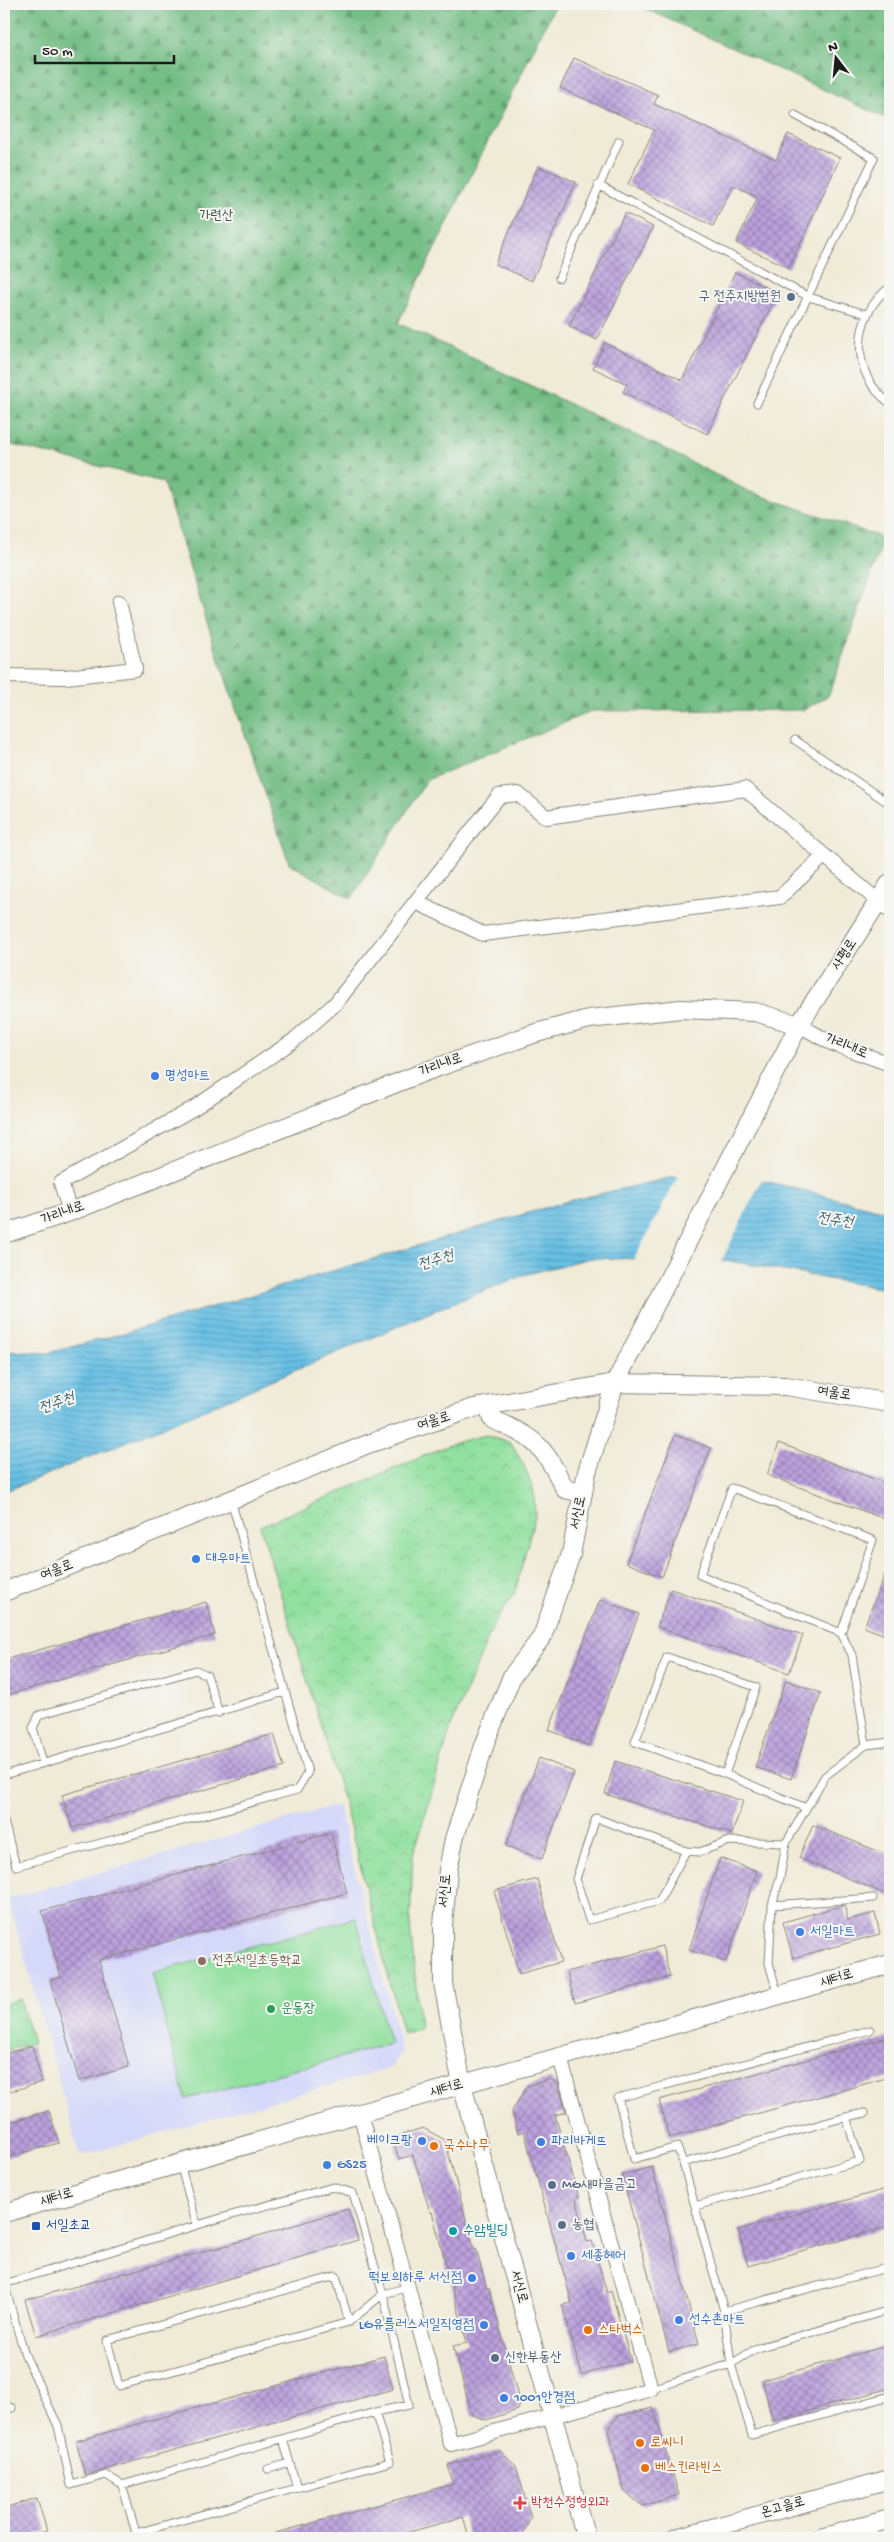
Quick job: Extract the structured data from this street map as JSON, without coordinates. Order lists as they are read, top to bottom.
{
  "streets": {
    "street": [
      "사평로",
      "가리내로",
      "여울로",
      "서신로",
      "새터로",
      "온고을로"
    ]
  },
  "crossings": [
    ["사평로", "가리내로"],
    ["사평로", "서신로"],
    ["여울로", "서신로"],
    ["서신로", "새터로"]
  ],
  "water": ["전주천"],
  "parks": ["가련산"],
  "places": {
    "other": [
      "구 전주지방법원",
      "명성마트",
      "대우마트",
      "서일마트",
      "전주서일초등학교",
      "운동장",
      "베이크팡",
      "파리바게뜨",
      "국수나무",
      "GS25",
      "MG새마을금고",
      "농협",
      "수암빌딩",
      "세종헤어",
      "떡보의하루 서신점",
      "선수촌마트",
      "LG유플러스서일직영점",
      "스타벅스",
      "신한부동산",
      "1001안경점",
      "로씨니",
      "베스킨라빈스"
    ],
    "transit": ["서일초교"],
    "health": ["박천수정형외과"]
  },
  "scale_bar": "50 m",
  "north": "top"
}
